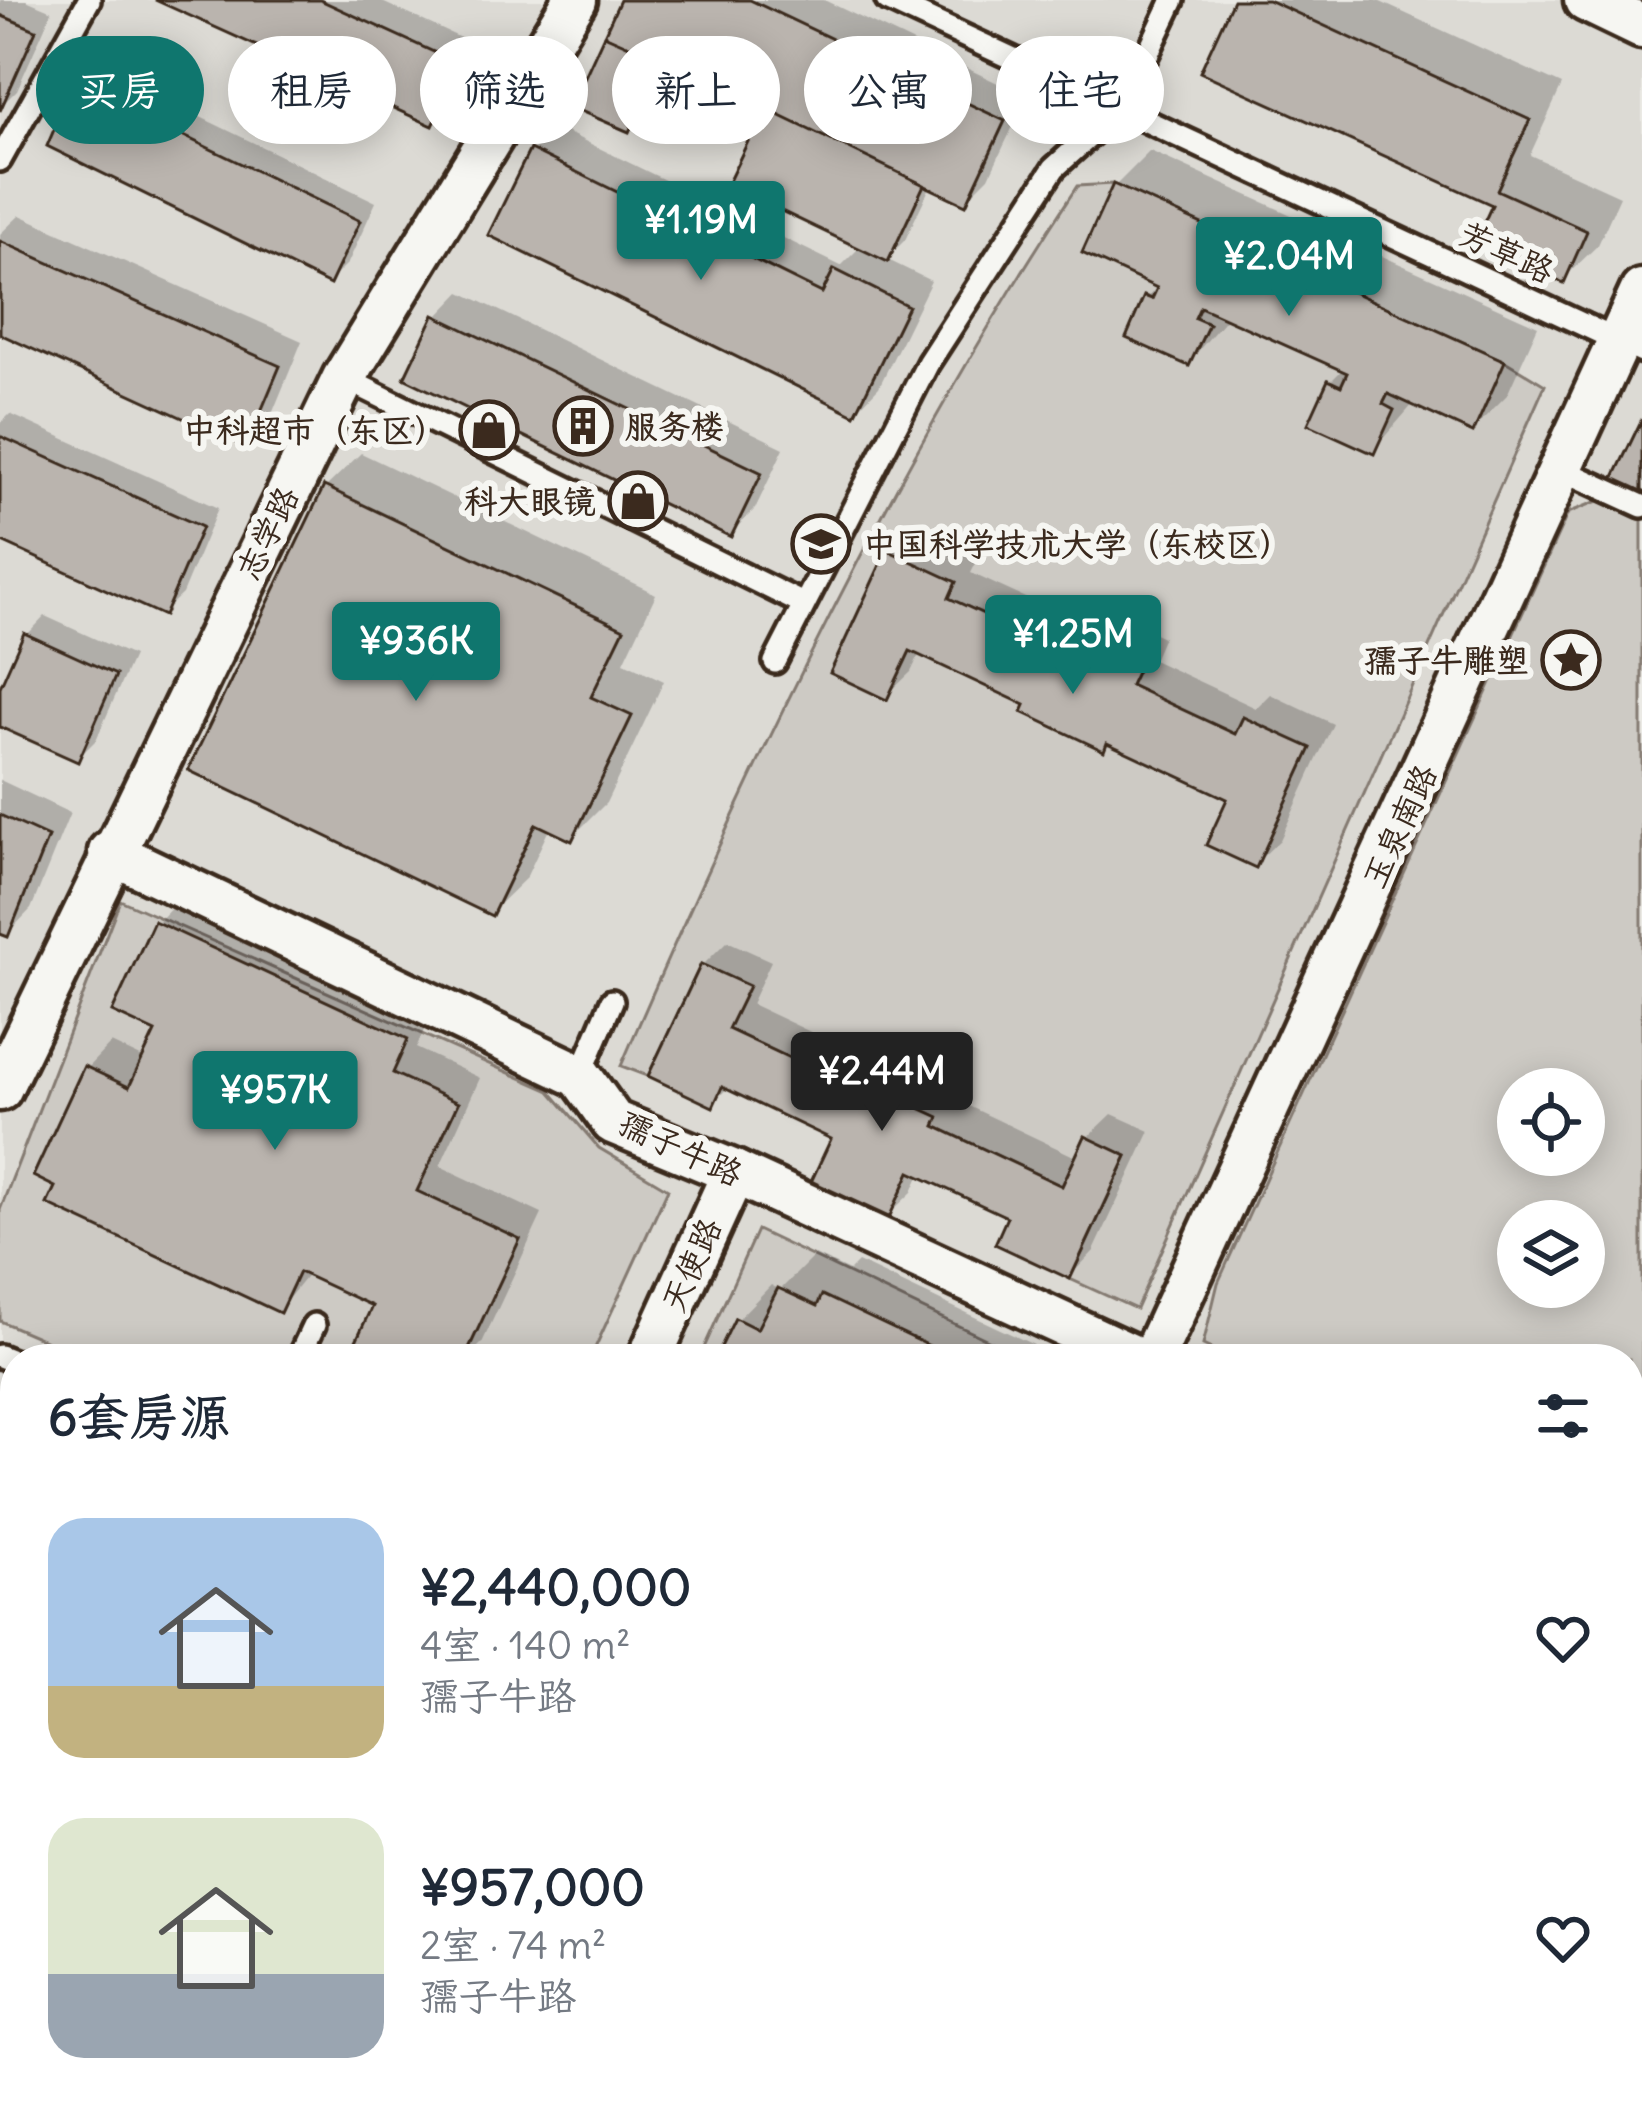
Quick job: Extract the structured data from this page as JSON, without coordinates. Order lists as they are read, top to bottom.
{
  "streets": {
    "street": [
      "志学路",
      "玉泉南路",
      "孺子牛路",
      "天使路"
    ],
    "lane": ["芳草路"]
  },
  "crossings": [
    ["芳草路", "玉泉南路"],
    ["志学路", "孺子牛路"],
    ["孺子牛路", "天使路"]
  ],
  "places": {
    "building": ["服务楼"],
    "shop": ["中科超市（东区）", "科大眼镜"],
    "school or university": ["中国科学技术大学（东校区）"],
    "place": ["孺子牛雕塑"]
  },
  "page": {
    "chip": [
      "买房",
      "租房",
      "筛选",
      "新上",
      "公寓",
      "住宅"
    ],
    "price": [
      "¥1.19M",
      "¥2.04M",
      "¥1.25M",
      "¥936K",
      "¥2.44M",
      "¥957K"
    ],
    "heading": "6套房源",
    "list": [
      {
        "name": "¥2,440,000",
        "note": "4室 · 140 m² · 孺子牛路"
      },
      {
        "name": "¥957,000",
        "note": "2室 · 74 m² · 孺子牛路"
      }
    ]
  }
}
